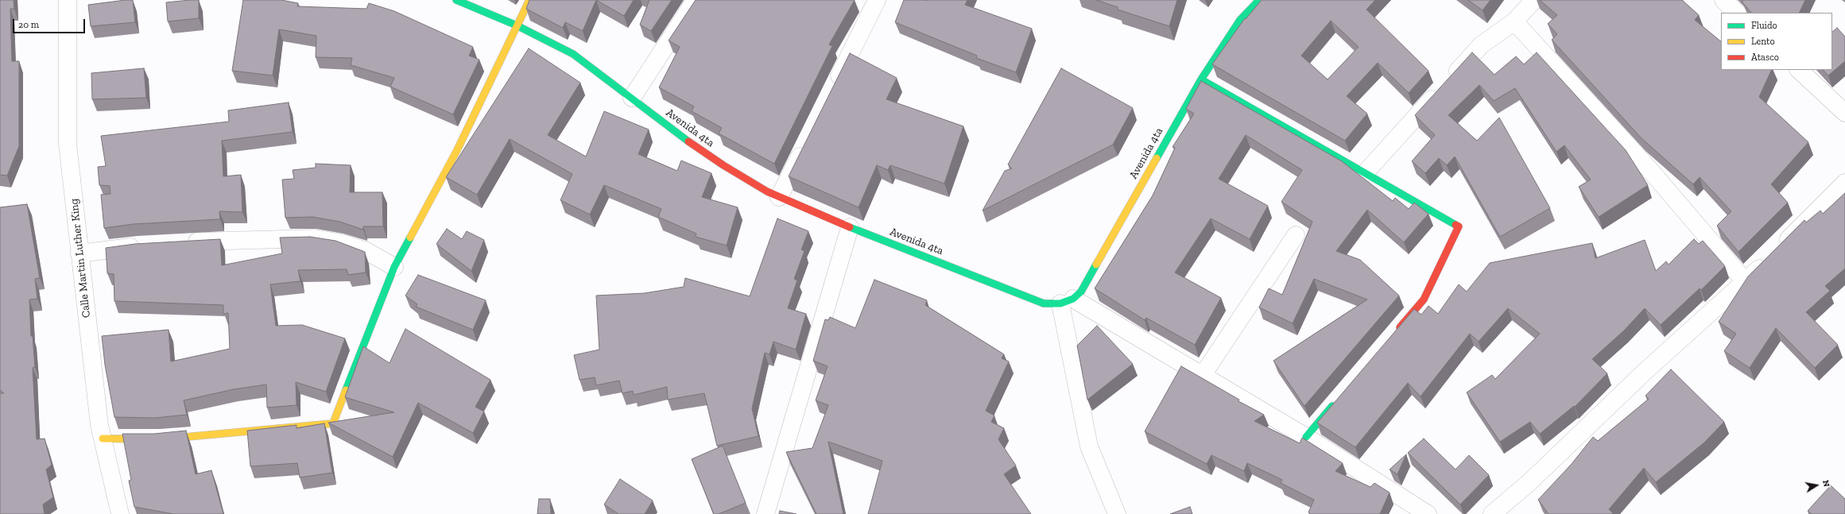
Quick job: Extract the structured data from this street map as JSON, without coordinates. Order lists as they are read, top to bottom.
{
  "streets": {
    "street": ["Avenida 4ta", "Calle Martin Luther King"]
  },
  "legend": ["Fluido", "Lento", "Atasco"],
  "scale_bar": "20 m",
  "north": "right"
}
